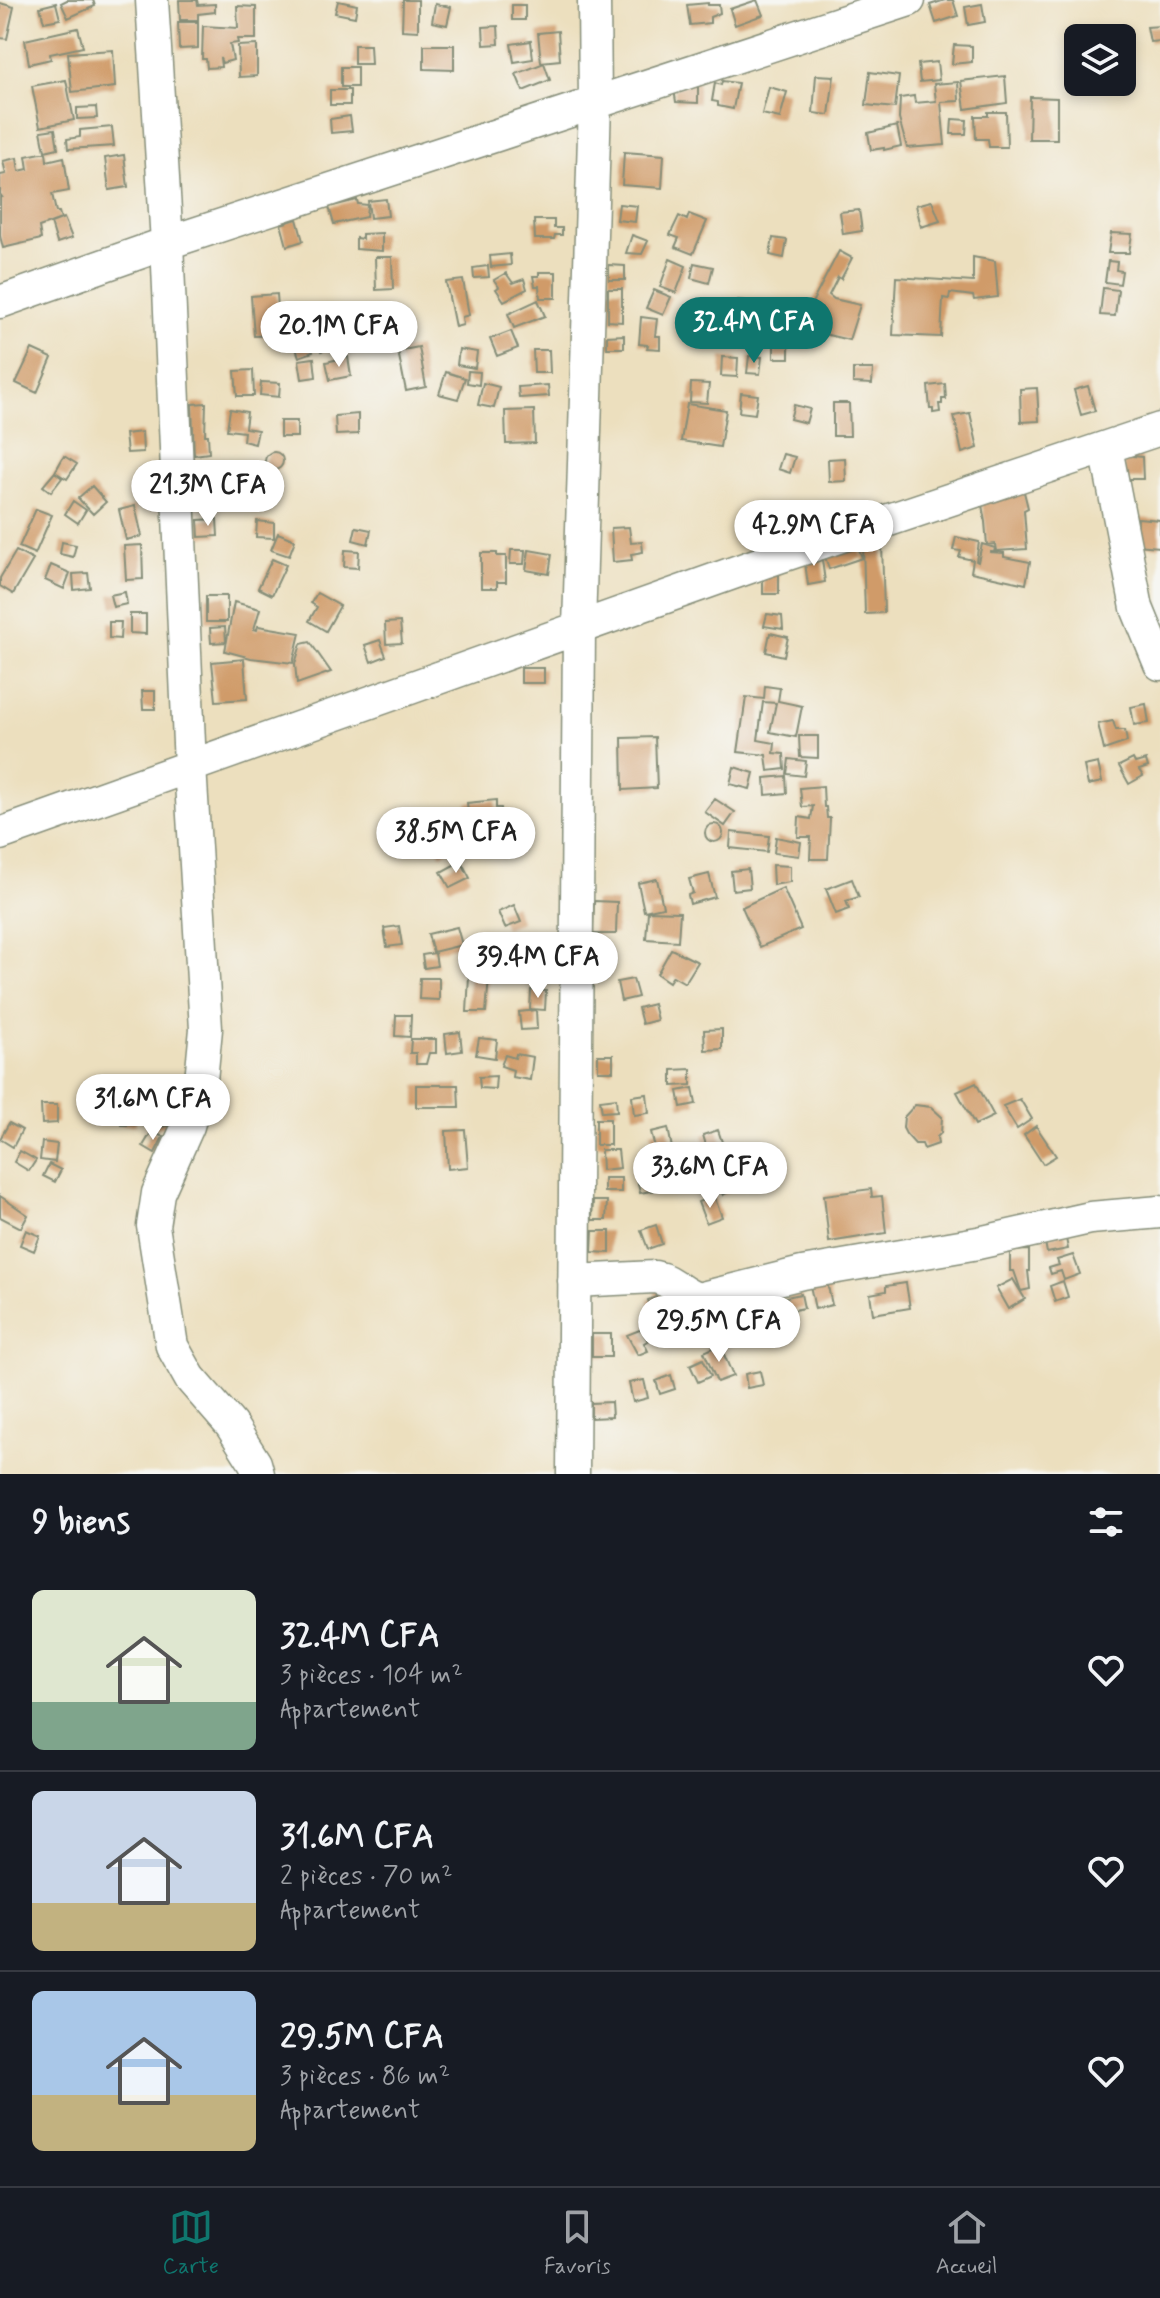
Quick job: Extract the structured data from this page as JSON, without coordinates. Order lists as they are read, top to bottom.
{
  "page": {
    "price": [
      "32.4M CFA",
      "20.1M CFA",
      "21.3M CFA",
      "42.9M CFA",
      "38.5M CFA",
      "39.4M CFA",
      "31.6M CFA",
      "33.6M CFA",
      "29.5M CFA"
    ],
    "heading": "9 biens",
    "list": [
      {
        "name": "32.4M CFA",
        "note": "3 pièces · 104 m² · Appartement"
      },
      {
        "name": "31.6M CFA",
        "note": "2 pièces · 70 m² · Appartement"
      },
      {
        "name": "29.5M CFA",
        "note": "3 pièces · 86 m² · Appartement"
      }
    ],
    "tabs": ["Carte", "Favoris", "Accueil"]
  }
}
